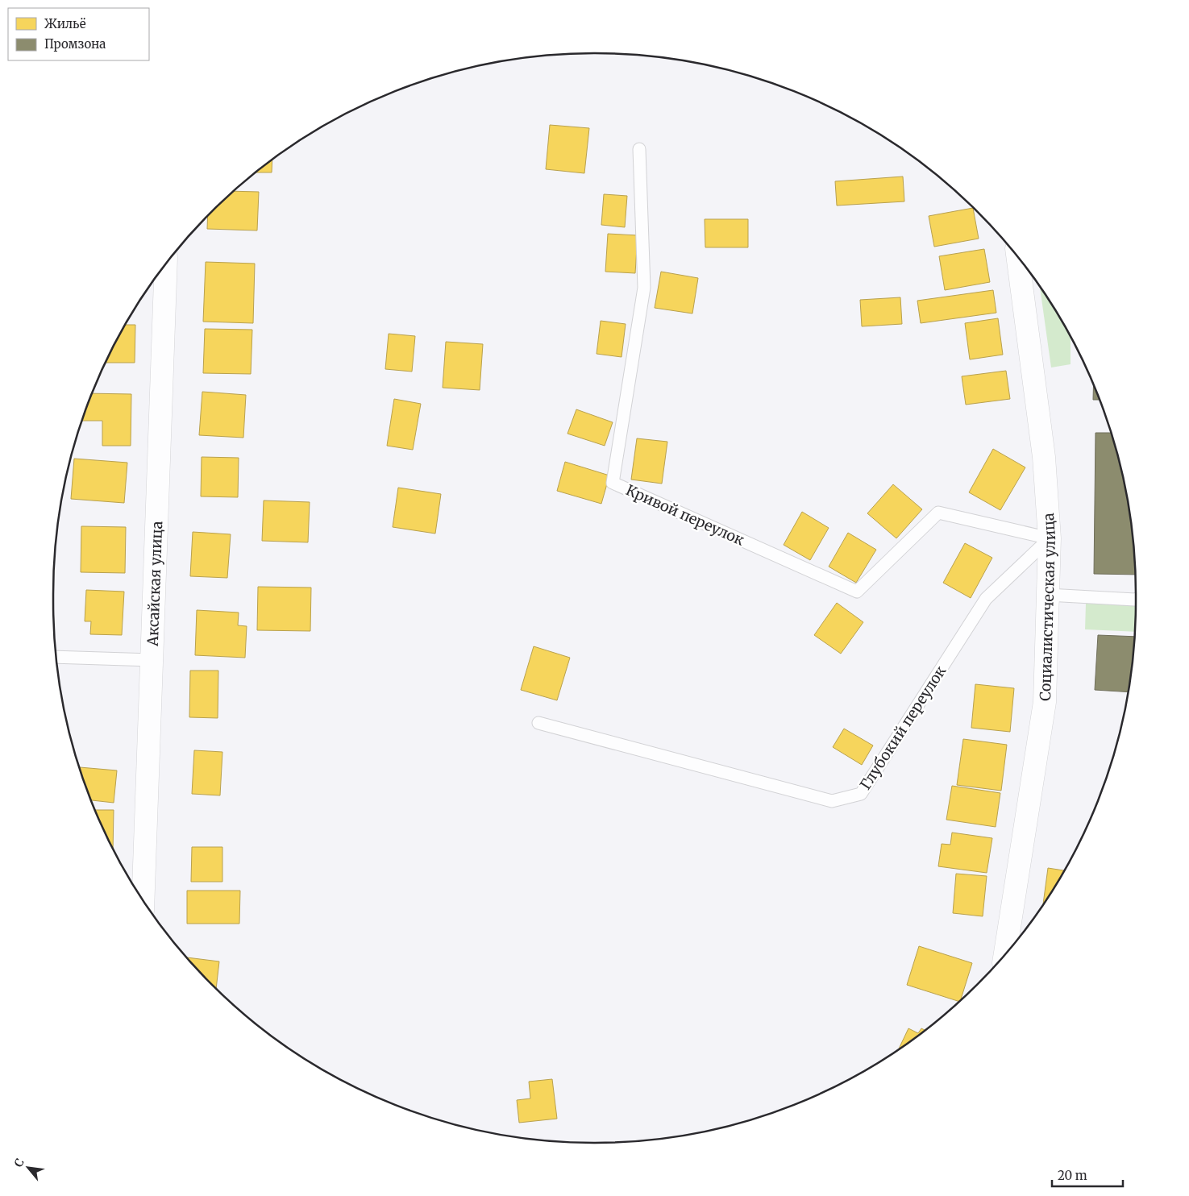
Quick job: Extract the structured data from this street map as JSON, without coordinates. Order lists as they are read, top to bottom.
{
  "streets": {
    "street": ["Аксайская улица", "Социалистическая улица"],
    "lane": ["Кривой переулок", "Глубокий переулок"]
  },
  "crossings": [
    ["Кривой переулок", "Социалистическая улица"],
    ["Кривой переулок", "Глубокий переулок"],
    ["Социалистическая улица", "Глубокий переулок"]
  ],
  "legend": ["Жильё", "Промзона"],
  "scale_bar": "20 m",
  "north": "top left"
}
